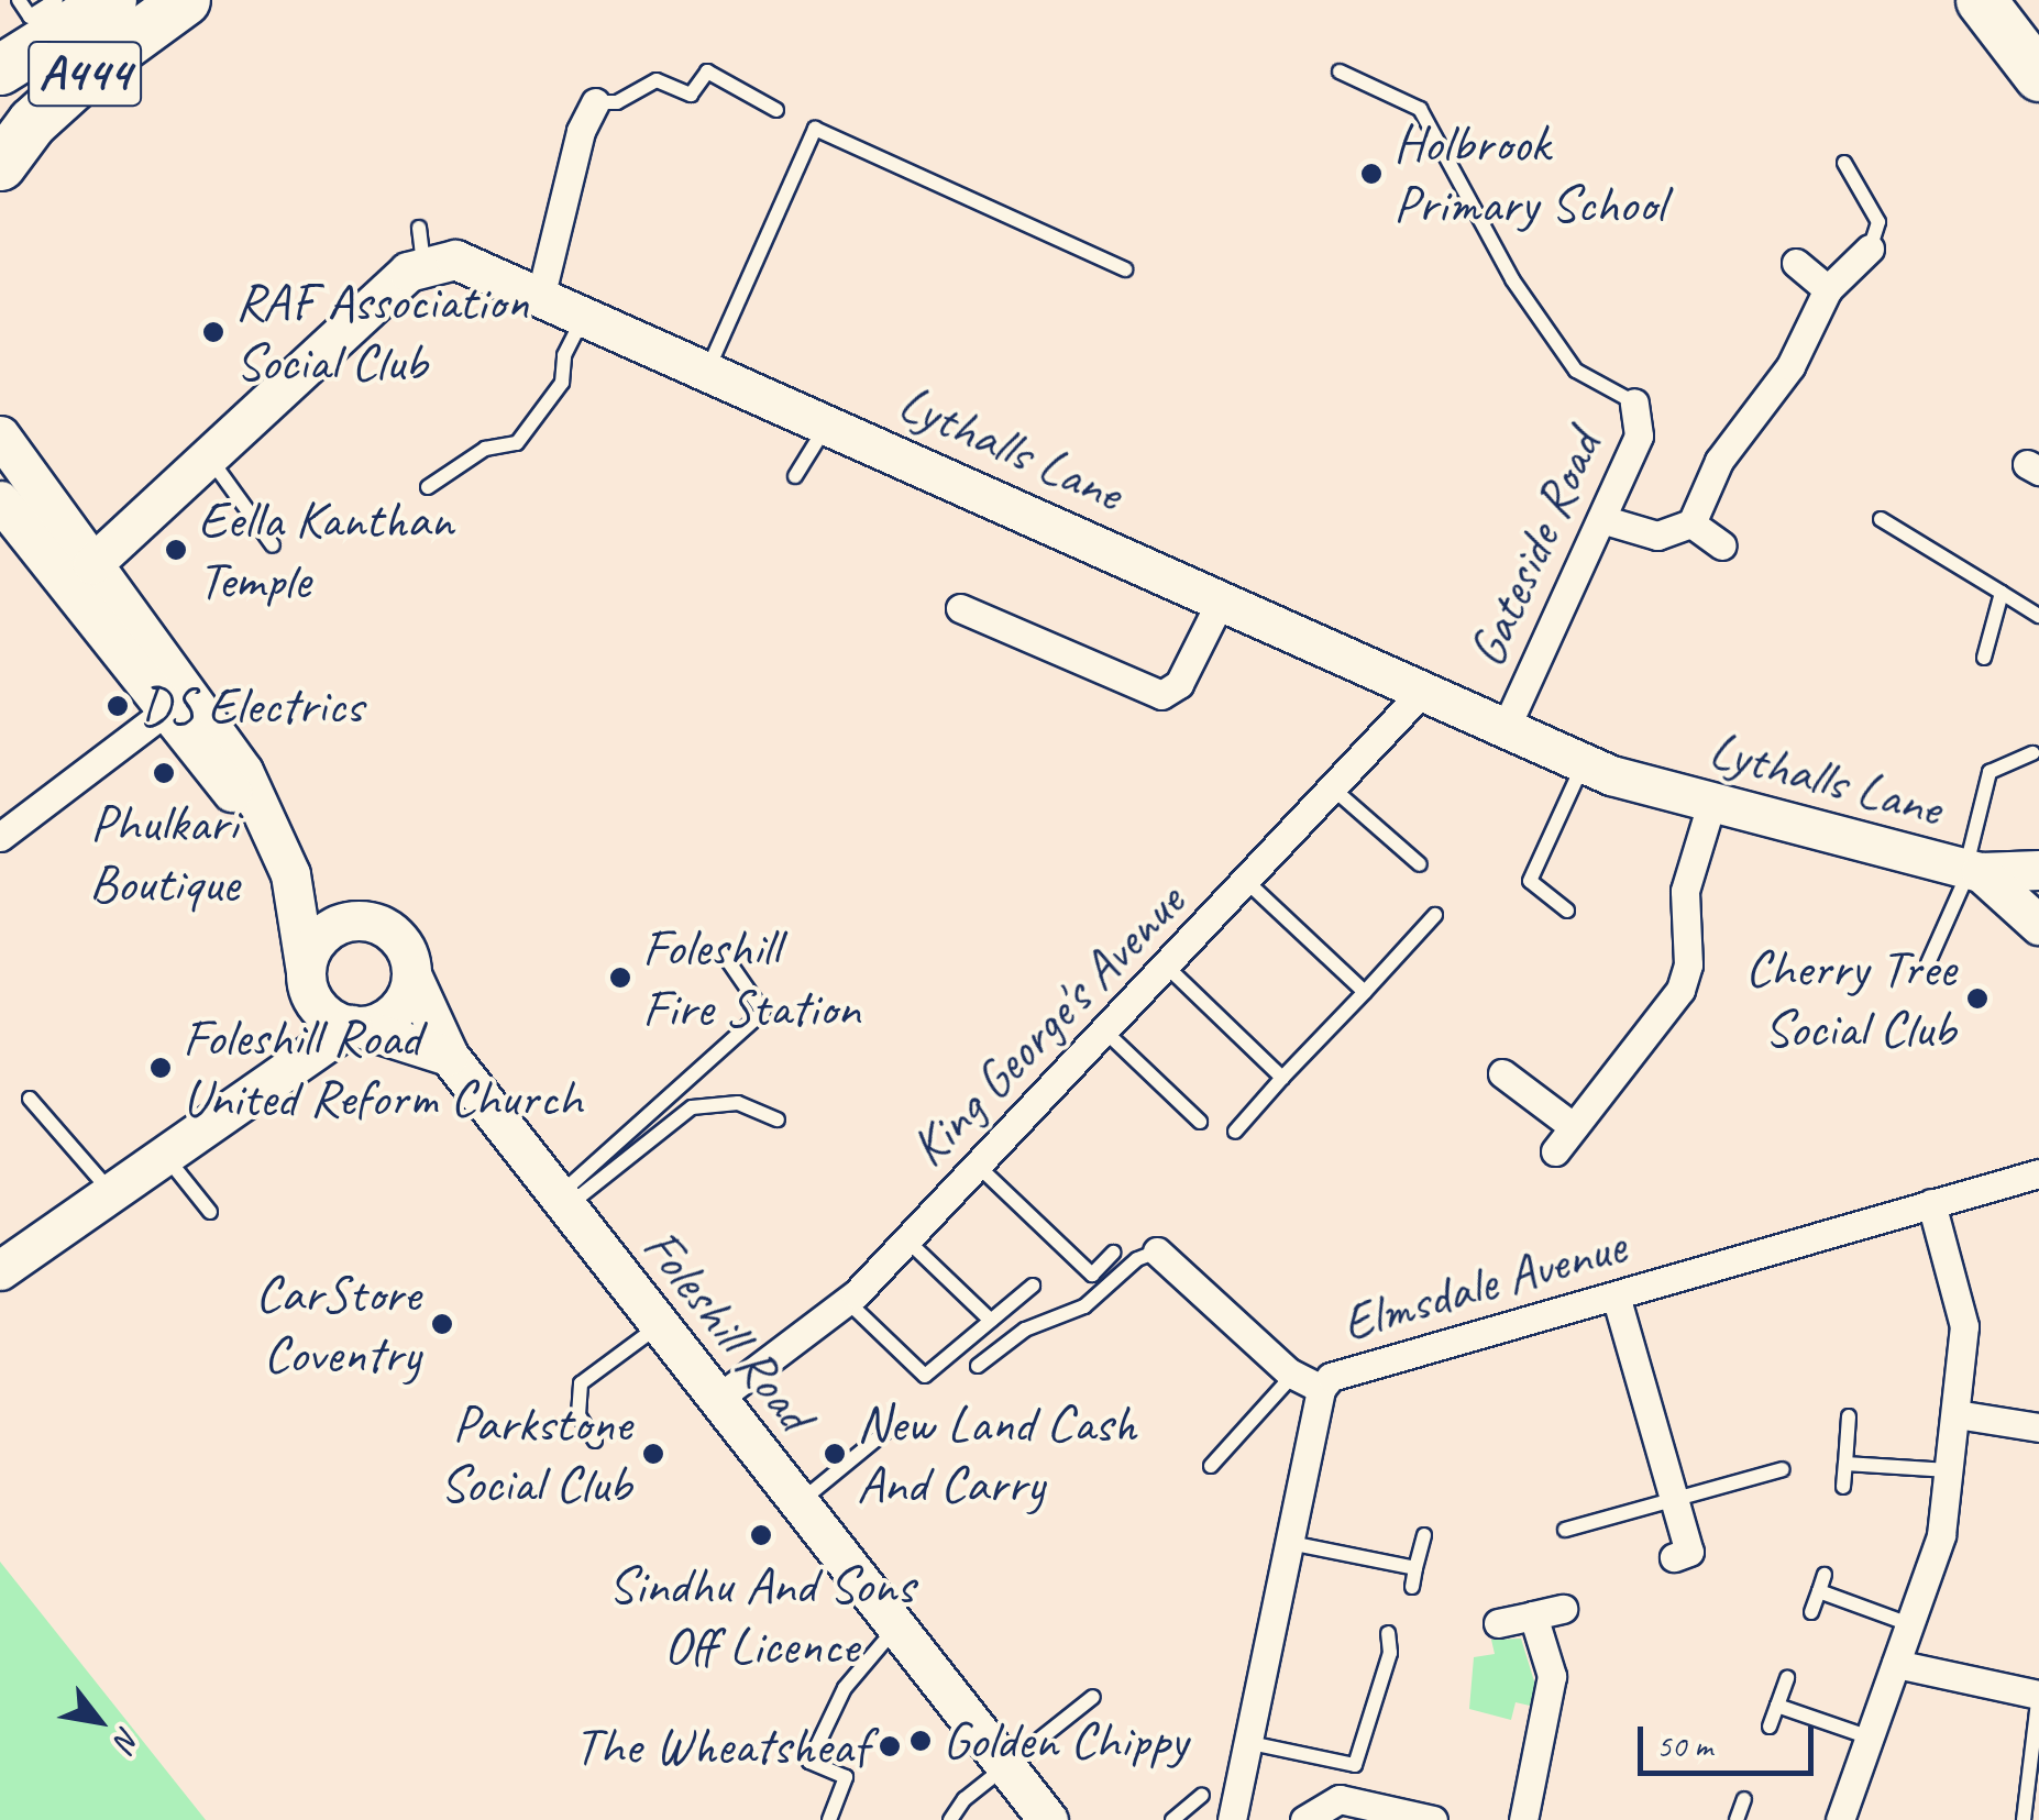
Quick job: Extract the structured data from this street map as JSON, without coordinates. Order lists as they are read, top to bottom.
{
  "streets": {
    "highway": ["A444"],
    "main road": ["Lythalls Lane", "Foleshill Road"],
    "street": ["Gateside Road", "King George's Avenue", "Elmsdale Avenue"]
  },
  "crossings": [
    ["Lythalls Lane", "Gateside Road"],
    ["Lythalls Lane", "King George's Avenue"],
    ["King George's Avenue", "Foleshill Road"]
  ],
  "places": [
    "Holbrook Primary School",
    "RAF Association Social Club",
    "Eella Kanthan Temple",
    "DS Electrics",
    "Phulkari Boutique",
    "Foleshill Fire Station",
    "Cherry Tree Social Club",
    "Foleshill Road United Reform Church",
    "CarStore Coventry",
    "Parkstone Social Club",
    "New Land Cash And Carry",
    "Sindhu And Sons Off Licence",
    "Golden Chippy",
    "The Wheatsheaf"
  ],
  "scale_bar": "50 m",
  "north": "bottom right"
}
